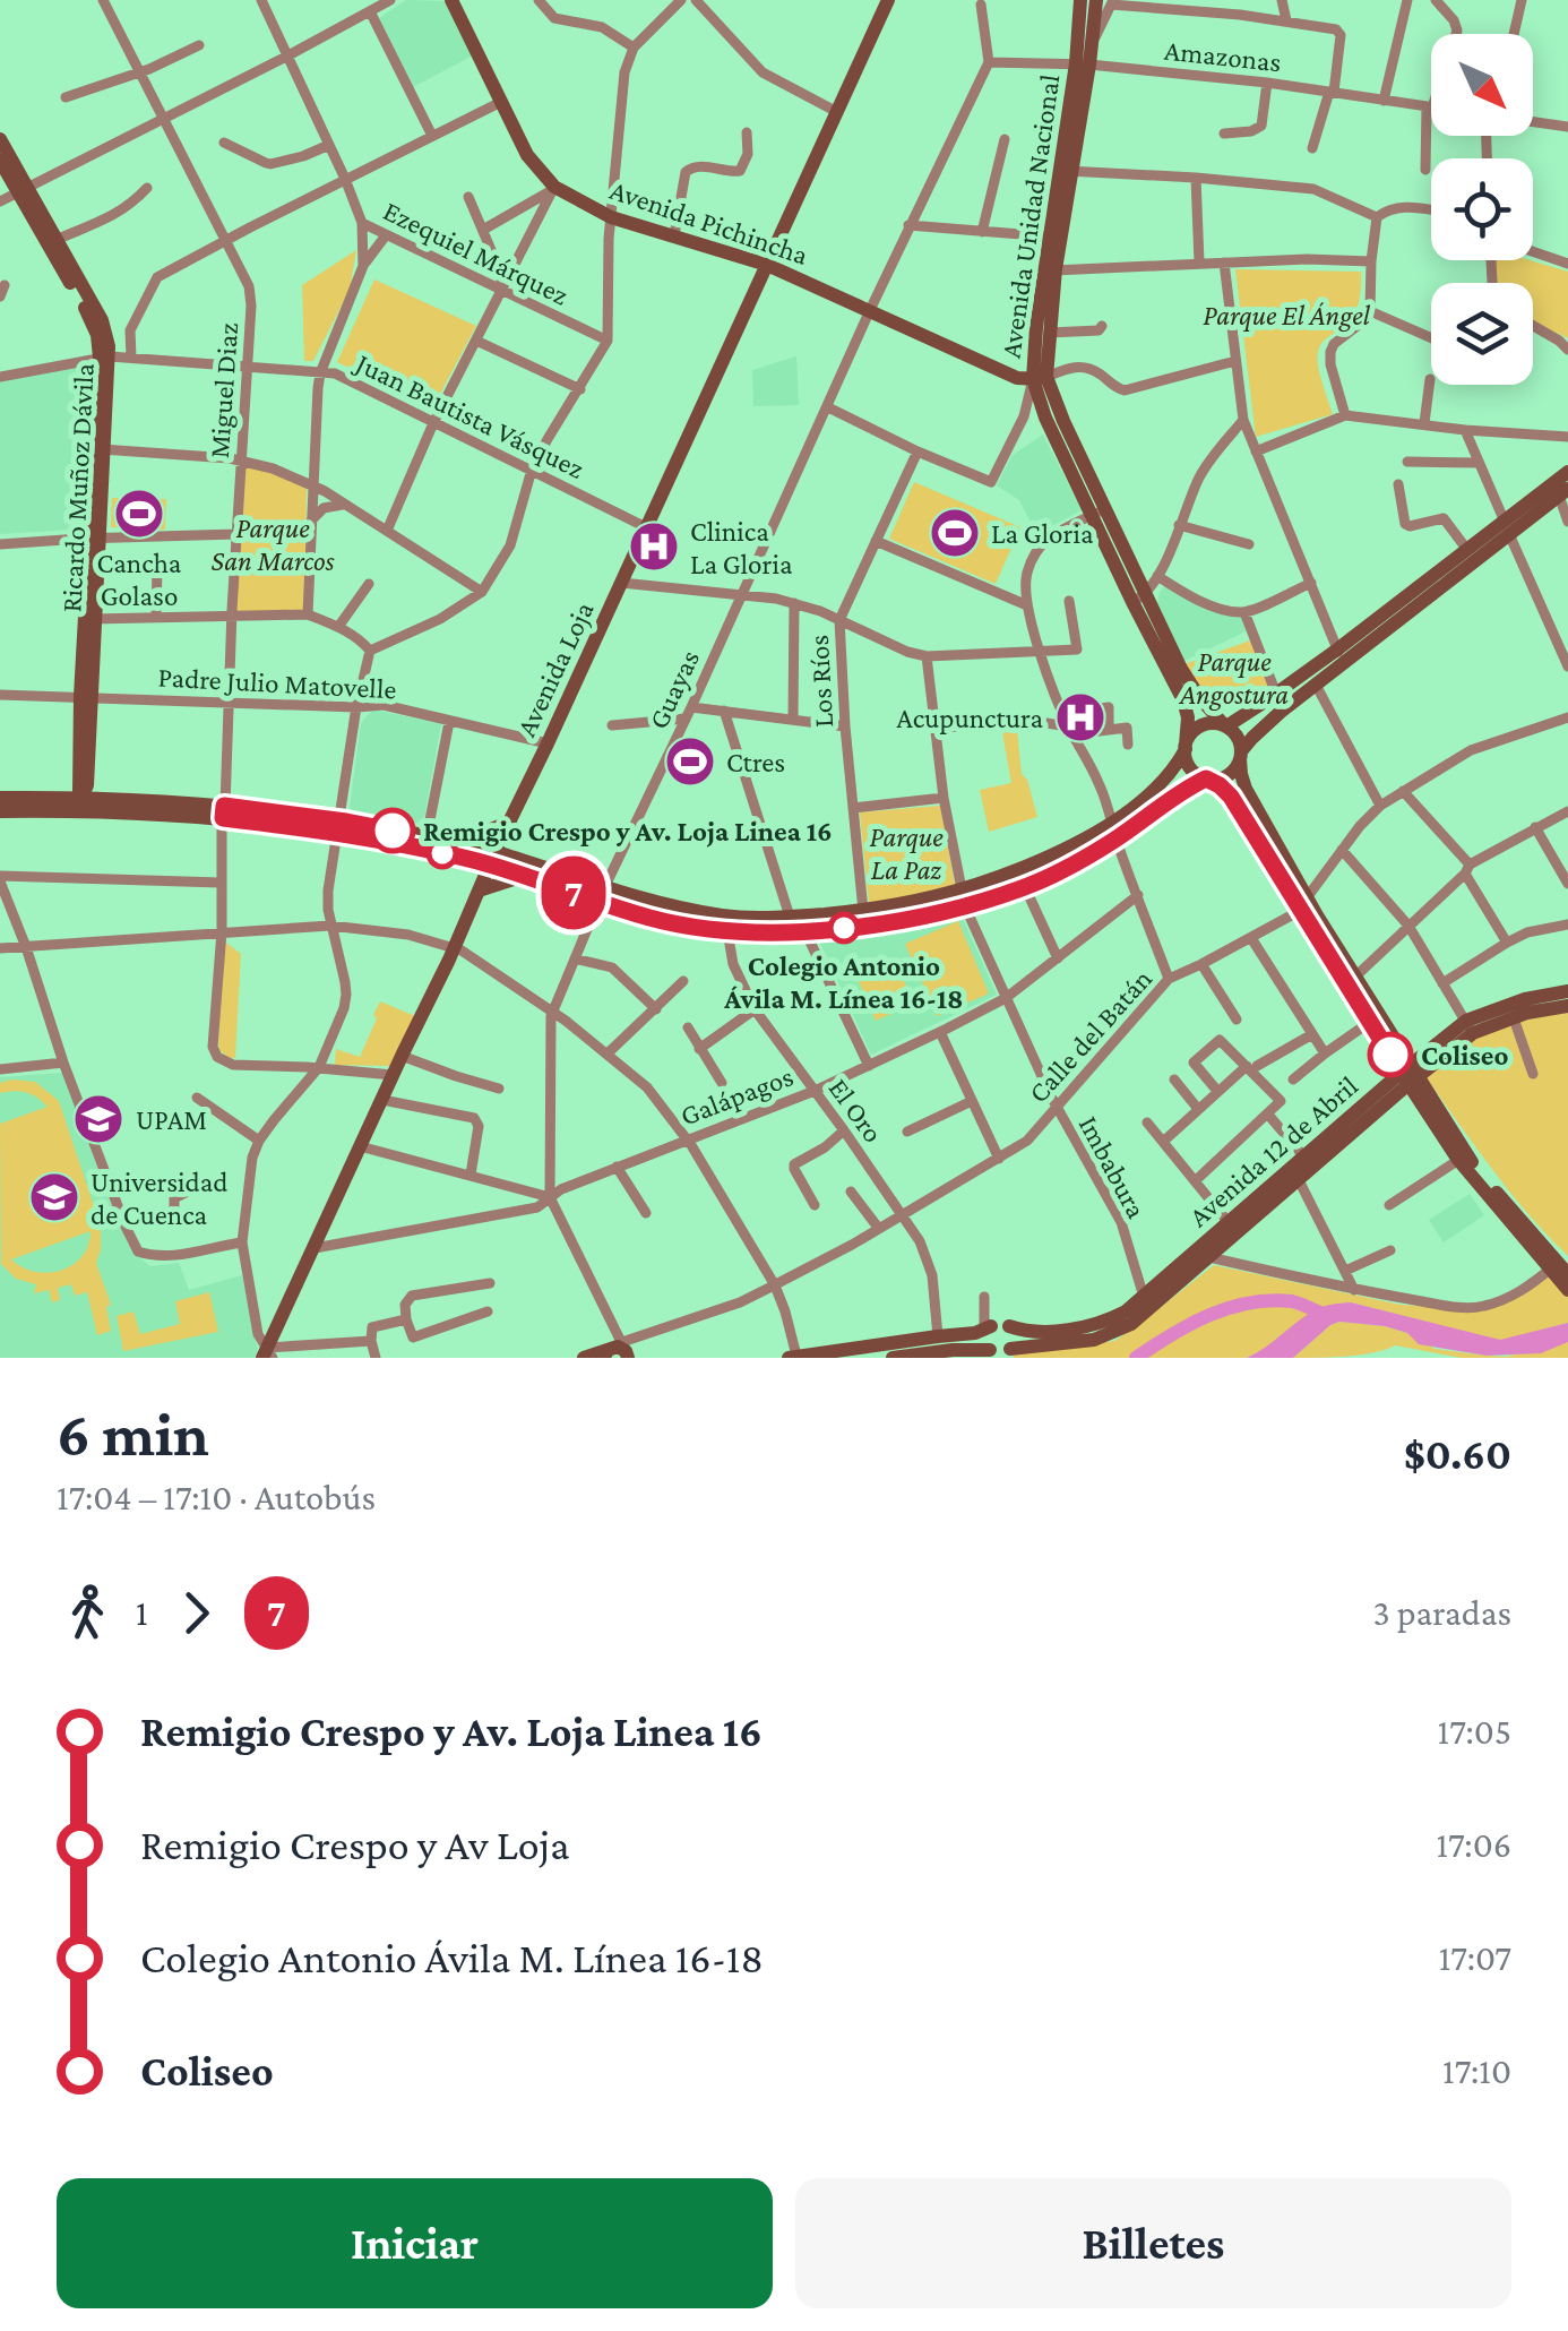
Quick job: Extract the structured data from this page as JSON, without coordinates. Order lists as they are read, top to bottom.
{
  "streets": {
    "main road": [
      "Avenida Unidad Nacional",
      "Avenida Pichincha",
      "Ricardo Muñoz Dávila",
      "Avenida Loja",
      "Avenida 12 de Abril"
    ],
    "street": [
      "Amazonas",
      "Ezequiel Márquez",
      "Miguel Diaz",
      "Juan Bautista Vásquez",
      "Los Ríos",
      "Padre Julio Matovelle",
      "Guayas",
      "Calle del Batán",
      "Galápagos",
      "El Oro",
      "Imbabura"
    ]
  },
  "crossings": [
    ["Amazonas", "Avenida Unidad Nacional"],
    ["Amazonas", "Guayas"],
    ["Avenida Unidad Nacional", "Avenida Pichincha"],
    ["Avenida Pichincha", "Avenida Loja"],
    ["Avenida Pichincha", "Guayas"],
    ["Miguel Diaz", "Juan Bautista Vásquez"],
    ["Miguel Diaz", "Padre Julio Matovelle"],
    ["Juan Bautista Vásquez", "Ricardo Muñoz Dávila"],
    ["Juan Bautista Vásquez", "Avenida Loja"],
    ["Ricardo Muñoz Dávila", "Padre Julio Matovelle"],
    ["Avenida Loja", "Padre Julio Matovelle"],
    ["Avenida Loja", "Galápagos"],
    ["Guayas", "Calle del Batán"],
    ["Guayas", "Galápagos"],
    ["Calle del Batán", "El Oro"],
    ["Calle del Batán", "Imbabura"],
    ["Galápagos", "El Oro"],
    ["Galápagos", "Imbabura"],
    ["El Oro", "Avenida 12 de Abril"],
    ["Avenida 12 de Abril", "Imbabura"]
  ],
  "parks": [
    "Parque El Ángel",
    "Parque San Marcos",
    "Parque Angostura",
    "Parque La Paz"
  ],
  "places": {
    "sports": ["Cancha Golaso", "La Gloria", "Ctres"],
    "hospital": ["Clinica La Gloria", "Acupunctura"],
    "other": ["Remigio Crespo y Av. Loja Linea 16", "Colegio Antonio Ávila M. Línea 16-18", "Coliseo"],
    "school or university": ["UPAM", "Universidad de Cuenca"]
  },
  "lines": ["bus line 7"],
  "north": "bottom right",
  "page": {
    "on_map": "7",
    "heading": ["6 min", "17:04 – 17:10 · Autobús", "$0.60"],
    "legs": ["1", "7", "3 paradas"],
    "list": [
      {
        "name": "Remigio Crespo y Av. Loja Linea 16",
        "value": "17:05"
      },
      {
        "name": "Remigio Crespo y Av Loja",
        "value": "17:06"
      },
      {
        "name": "Colegio Antonio Ávila M. Línea 16-18",
        "value": "17:07"
      },
      {
        "name": "Coliseo",
        "value": "17:10"
      }
    ],
    "buttons": ["Iniciar", "Billetes"]
  }
}
